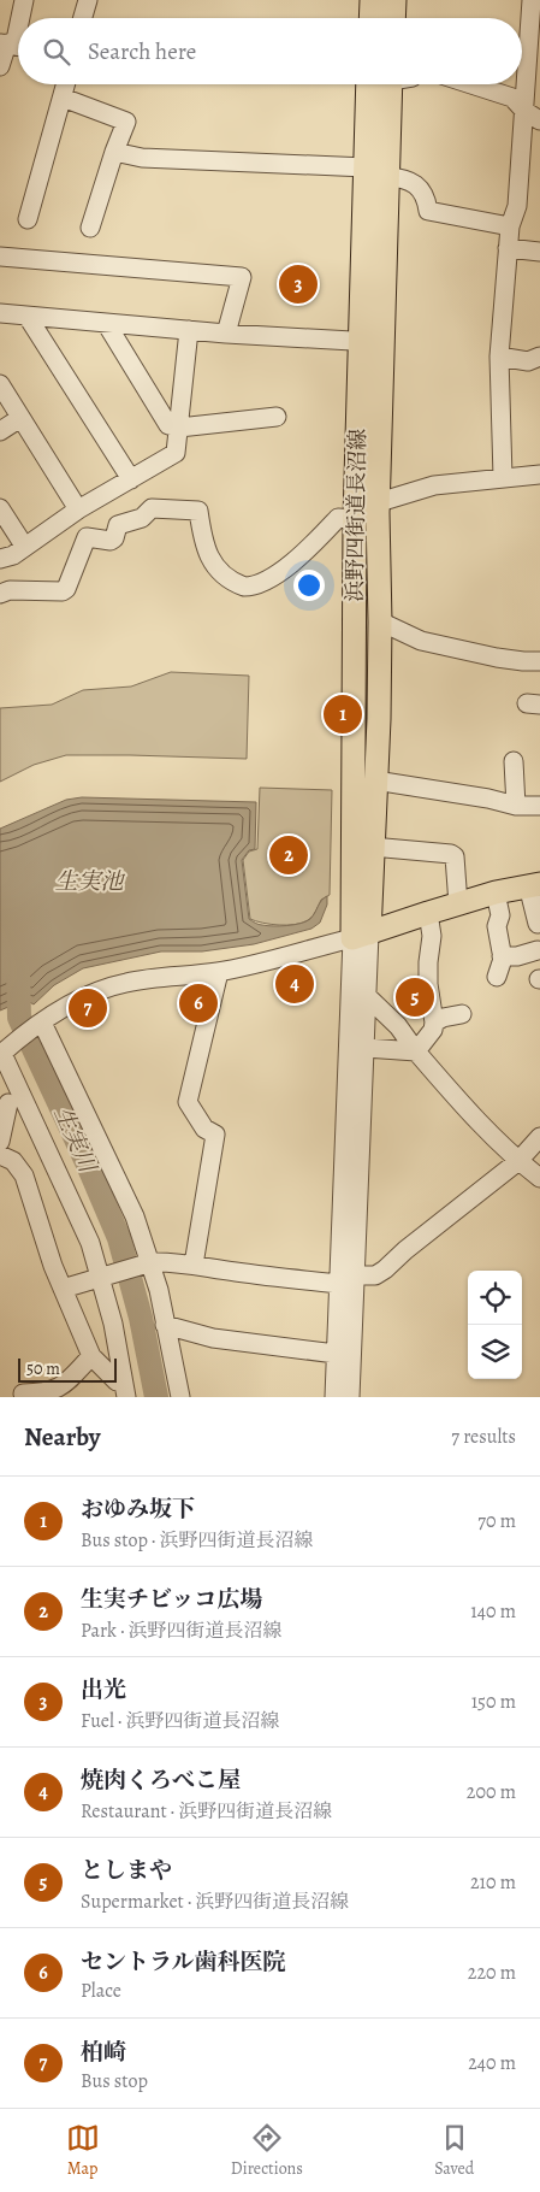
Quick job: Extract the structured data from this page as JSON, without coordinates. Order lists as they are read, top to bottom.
{
  "streets": {
    "main road": ["浜野四街道長沼線"]
  },
  "water": ["生実池", "生実川"],
  "scale_bar": "50 m",
  "page": {
    "search": "Search here",
    "pins": [
      "3",
      "1",
      "2",
      "4",
      "5",
      "6",
      "7"
    ],
    "scale": "50 m",
    "heading": ["Nearby", "7 results"],
    "list": [
      {
        "mark": "1",
        "name": "おゆみ坂下",
        "note": "Bus stop · 浜野四街道長沼線",
        "value": "70 m"
      },
      {
        "mark": "2",
        "name": "生実チビッコ広場",
        "note": "Park · 浜野四街道長沼線",
        "value": "140 m"
      },
      {
        "mark": "3",
        "name": "出光",
        "note": "Fuel · 浜野四街道長沼線",
        "value": "150 m"
      },
      {
        "mark": "4",
        "name": "焼肉くろべこ屋",
        "note": "Restaurant · 浜野四街道長沼線",
        "value": "200 m"
      },
      {
        "mark": "5",
        "name": "としまや",
        "note": "Supermarket · 浜野四街道長沼線",
        "value": "210 m"
      },
      {
        "mark": "6",
        "name": "セントラル歯科医院",
        "note": "Place",
        "value": "220 m"
      },
      {
        "mark": "7",
        "name": "柏崎",
        "note": "Bus stop",
        "value": "240 m"
      }
    ],
    "nav": ["Map", "Directions", "Saved"]
  }
}
